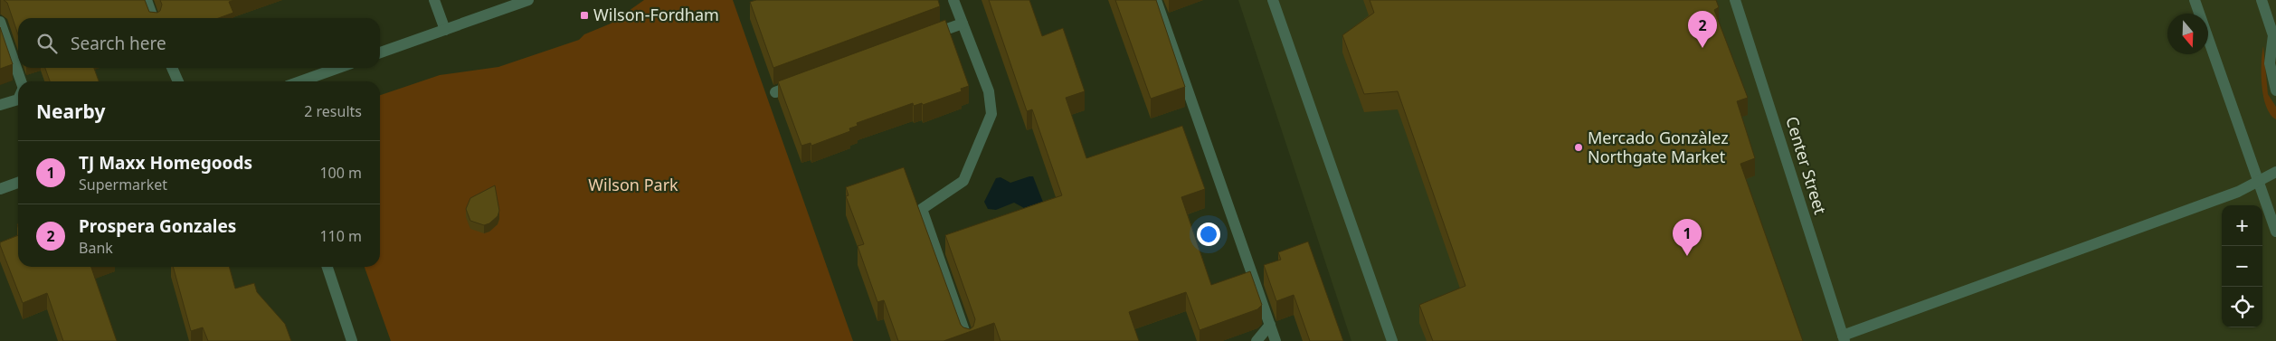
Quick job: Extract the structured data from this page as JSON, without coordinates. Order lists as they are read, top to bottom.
{
  "streets": {
    "street": ["Center Street"]
  },
  "parks": ["Wilson Park"],
  "places": {
    "transit": ["Wilson-Fordham"],
    "other": ["Mercado Gonzàlez Northgate Market"]
  },
  "north": "bottom",
  "page": {
    "pins": ["2", "1"],
    "search": "Search here",
    "heading": ["Nearby", "2 results"],
    "list": [
      {
        "mark": "1",
        "name": "TJ Maxx Homegoods",
        "note": "Supermarket",
        "value": "100 m"
      },
      {
        "mark": "2",
        "name": "Prospera Gonzales",
        "note": "Bank",
        "value": "110 m"
      }
    ],
    "map_buttons": ["+", "−"]
  }
}
